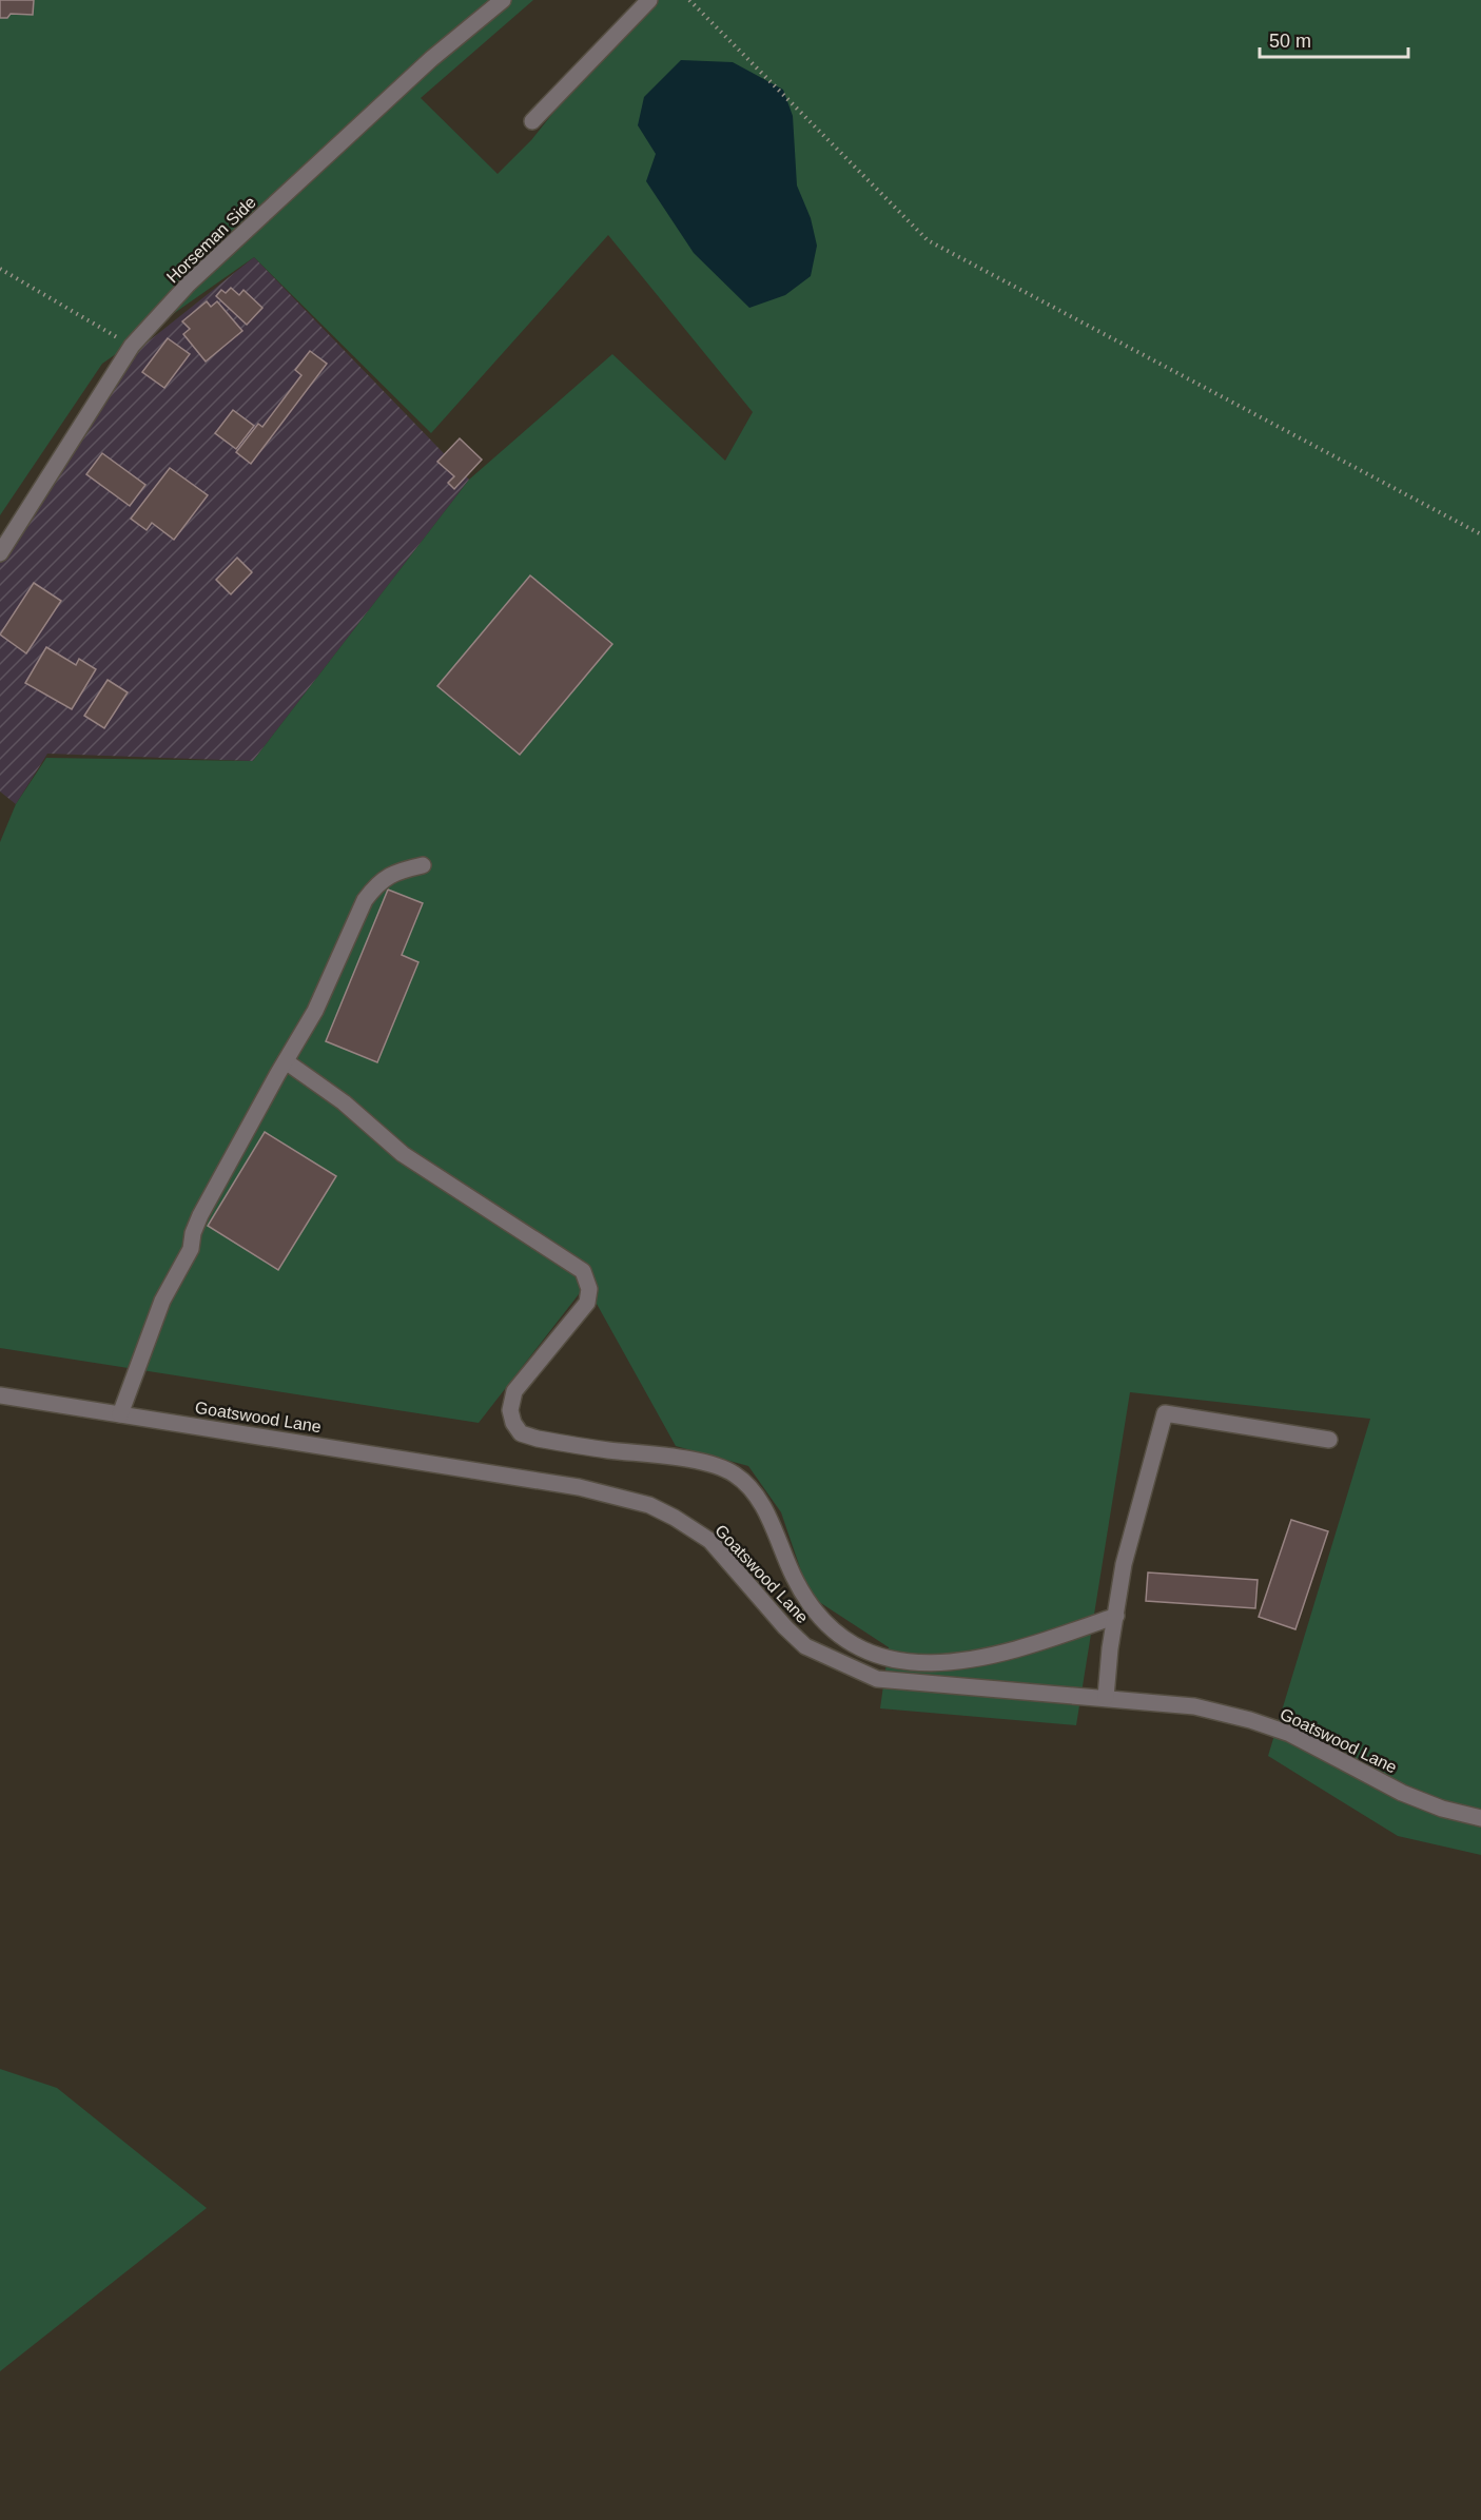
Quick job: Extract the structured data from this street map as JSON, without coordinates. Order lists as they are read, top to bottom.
{
  "streets": {
    "street": ["Horseman Side", "Goatswood Lane"]
  },
  "scale_bar": "50 m"
}
